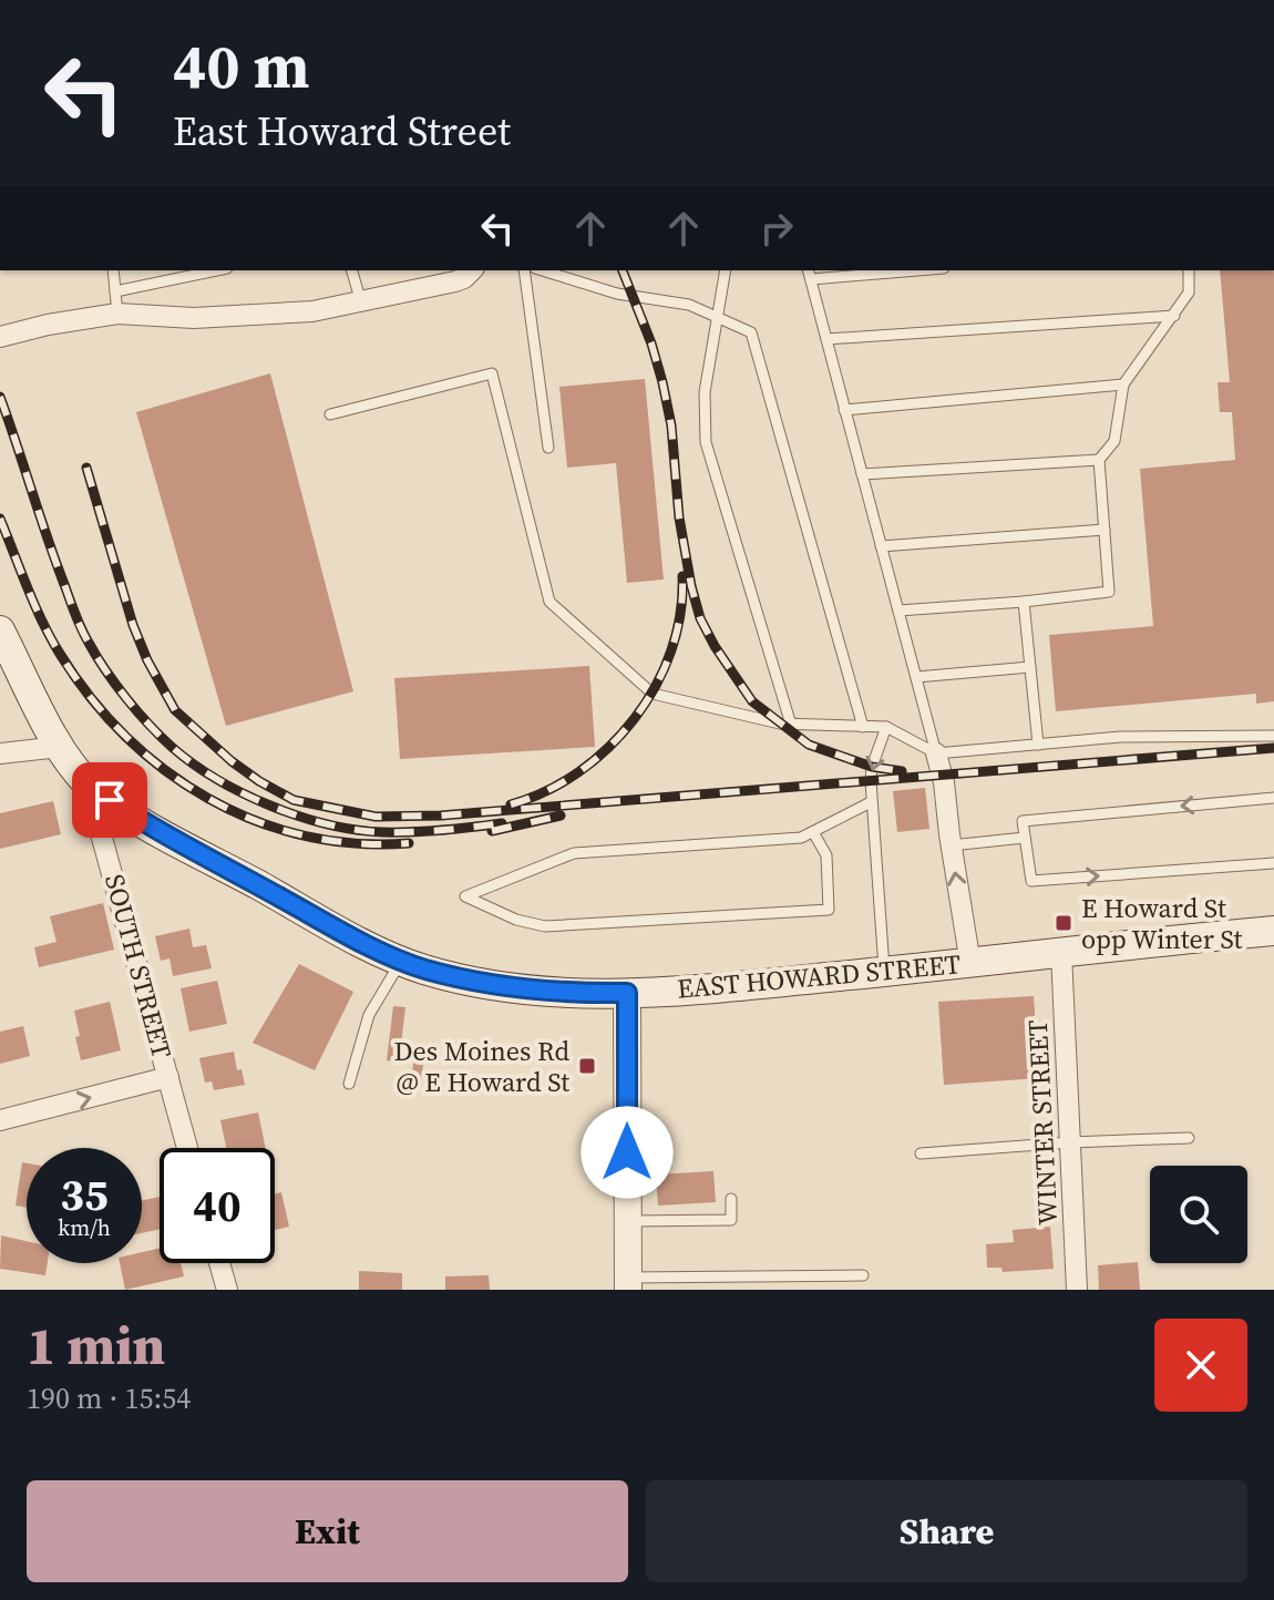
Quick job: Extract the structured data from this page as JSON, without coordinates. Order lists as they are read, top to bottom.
{
  "streets": {
    "main road": ["SOUTH STREET", "EAST HOWARD STREET"],
    "street": ["WINTER STREET"]
  },
  "crossings": [
    ["SOUTH STREET", "EAST HOWARD STREET"],
    ["EAST HOWARD STREET", "WINTER STREET"]
  ],
  "places": {
    "transit": ["E Howard St opp Winter St", "Des Moines Rd @ E Howard St"]
  },
  "page": {
    "turn": ["40 m", "East Howard Street"],
    "speed": "35 km/h",
    "limit": "40",
    "heading": ["1 min", "190 m · 15:54"],
    "buttons": ["Exit", "Share"]
  }
}
